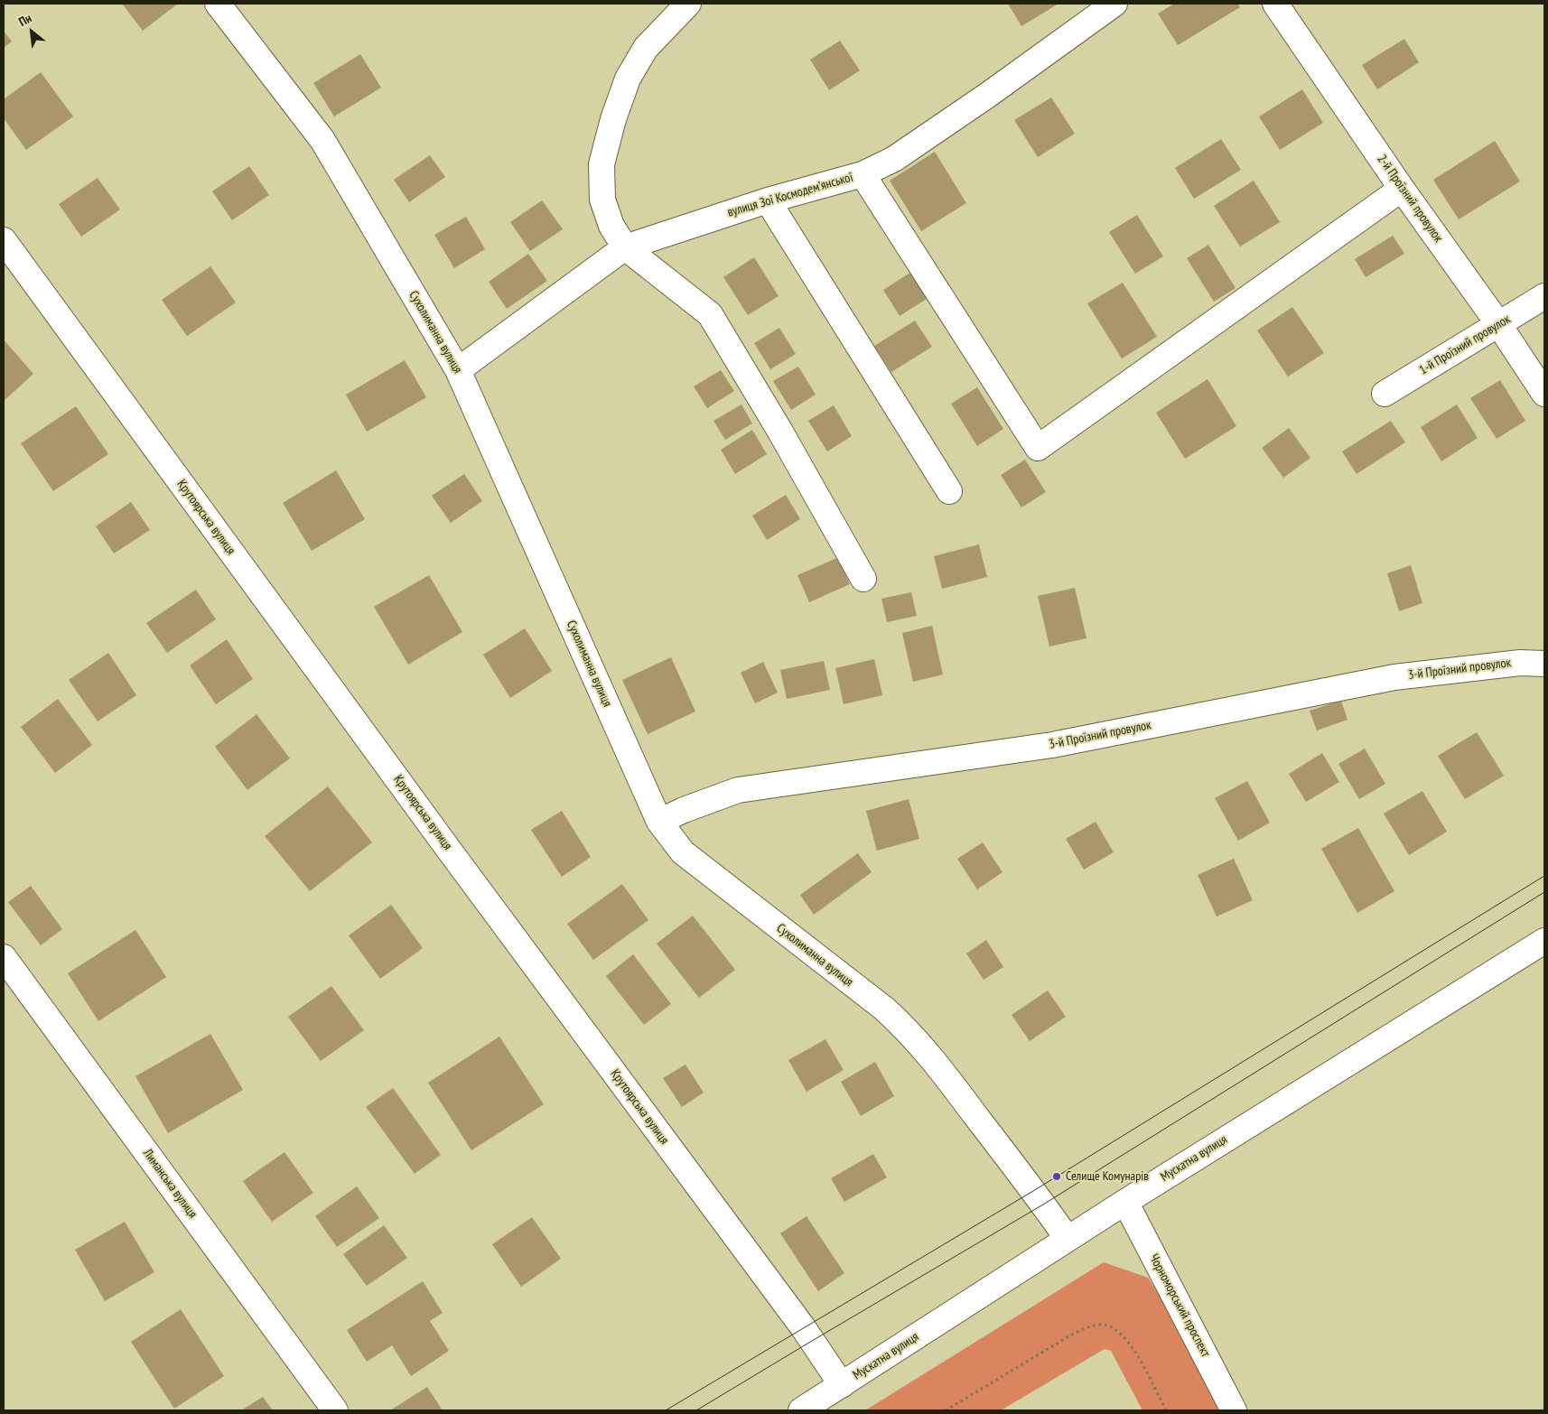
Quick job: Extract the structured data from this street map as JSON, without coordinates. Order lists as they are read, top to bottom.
{
  "streets": {
    "street": [
      "вулиця Зої Космодемʼянської",
      "2-й Проїзний провулок",
      "Сухолиманна вулиця",
      "1-й Проїзний провулок",
      "Крутоярська вулиця",
      "3-й Проїзний провулок",
      "Мускатна вулиця",
      "Лиманська вулиця",
      "Чорноморський проспект"
    ]
  },
  "crossings": [
    ["вулиця Зої Космодемʼянської", "Сухолиманна вулиця"],
    ["2-й Проїзний провулок", "1-й Проїзний провулок"],
    ["Сухолиманна вулиця", "3-й Проїзний провулок"],
    ["Сухолиманна вулиця", "Мускатна вулиця"],
    ["Крутоярська вулиця", "Мускатна вулиця"],
    ["Мускатна вулиця", "Чорноморський проспект"]
  ],
  "places": ["Селище Комунарів"],
  "north": "top left"
}
